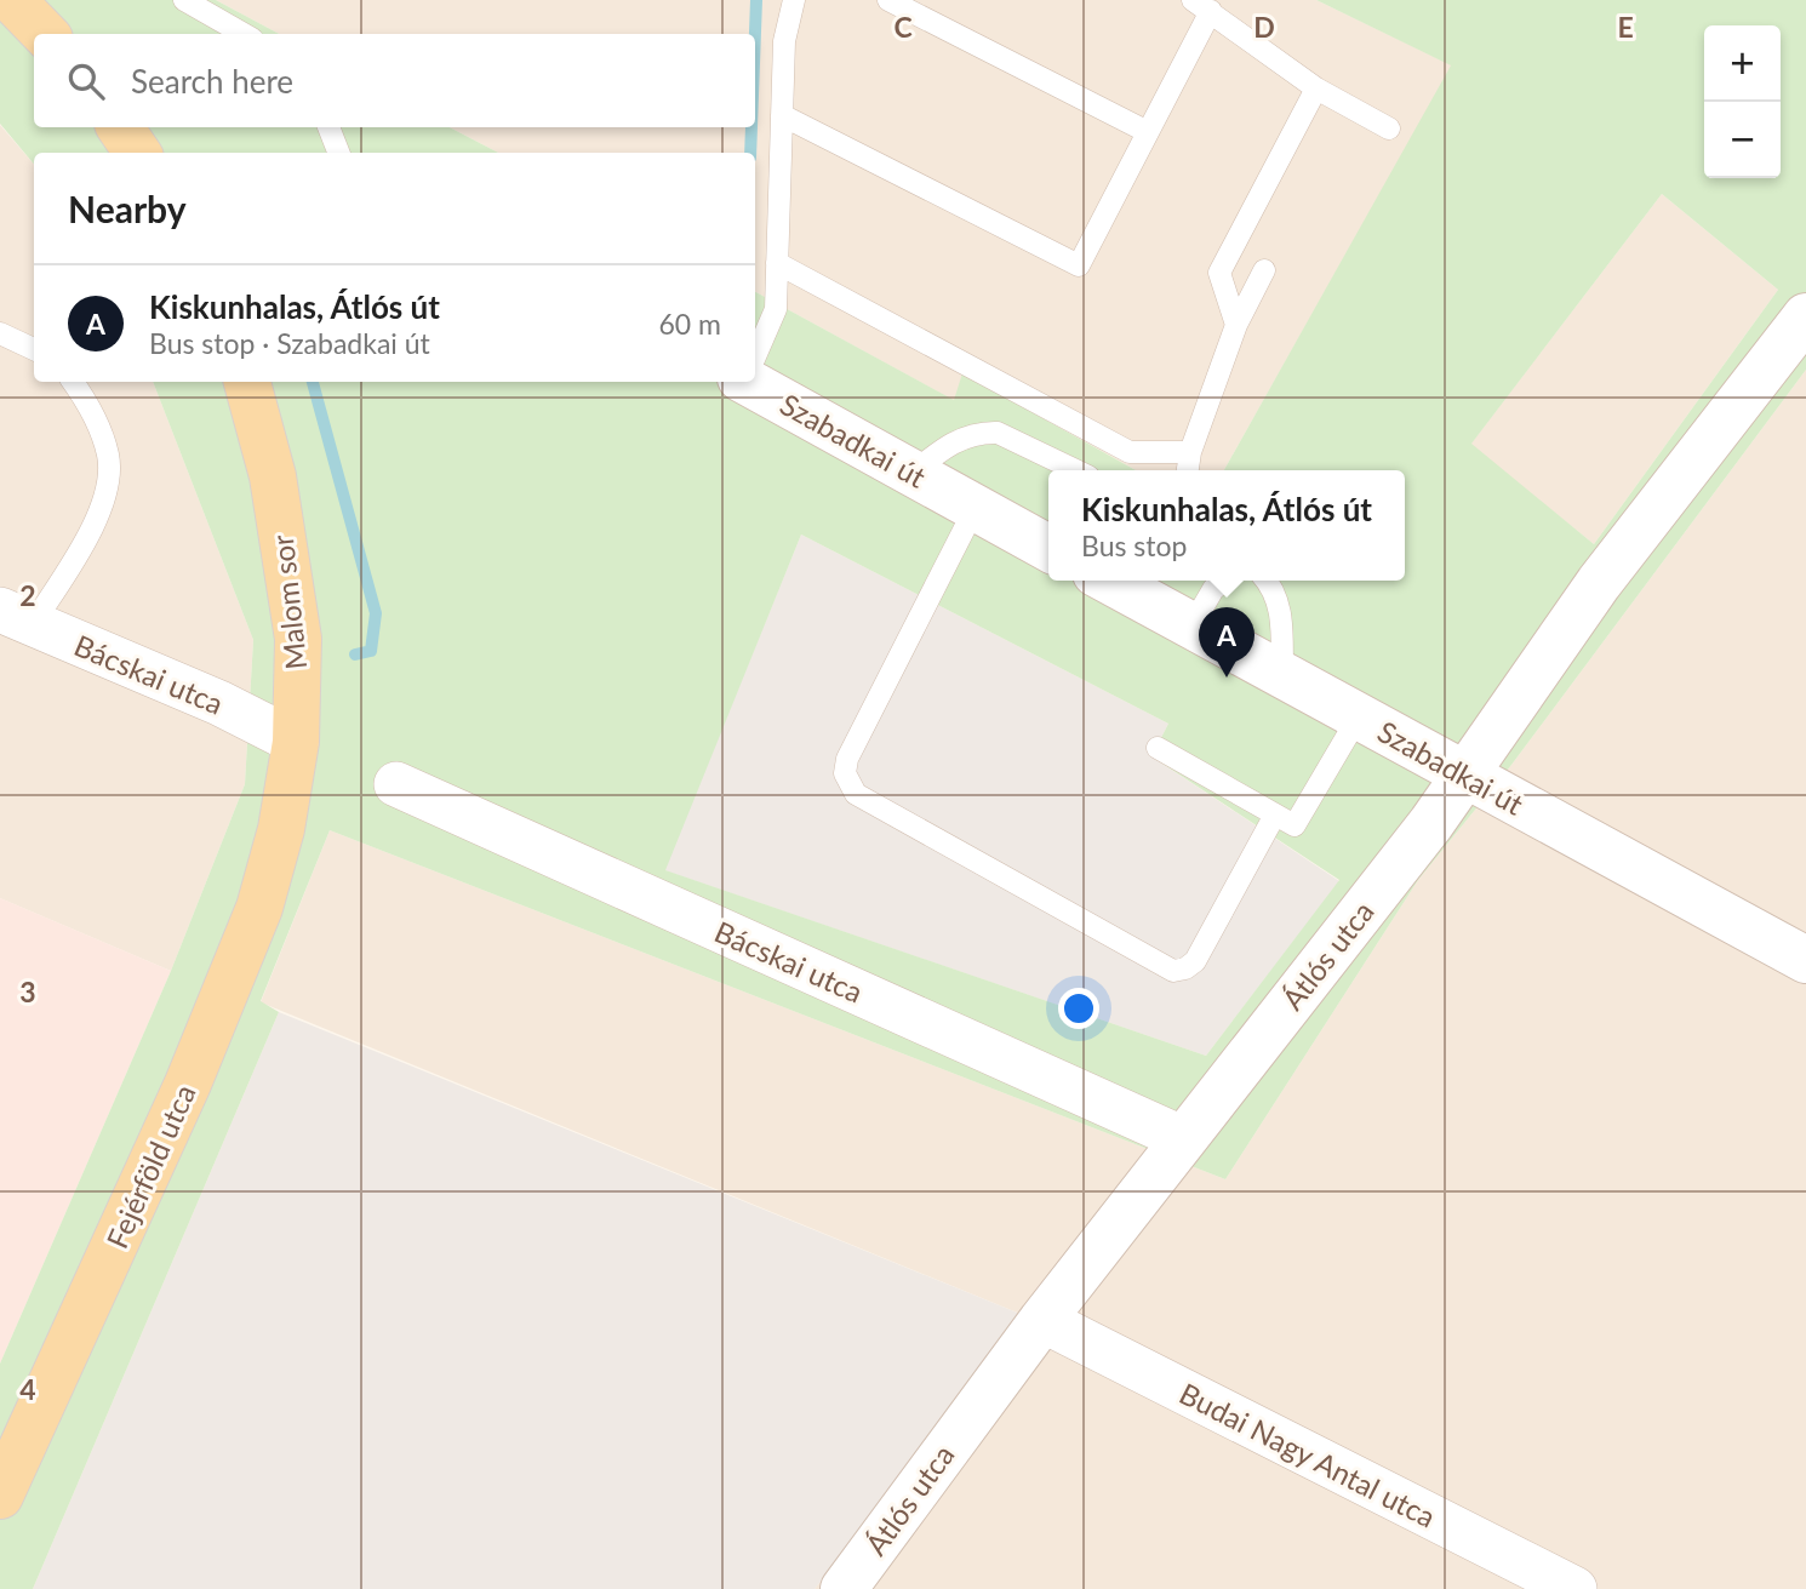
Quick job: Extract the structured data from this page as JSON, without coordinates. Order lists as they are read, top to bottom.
{
  "streets": {
    "main road": ["Malom sor", "Fejérföld utca"],
    "street": [
      "Szabadkai út",
      "Bácskai utca",
      "Átlós utca",
      "Budai Nagy Antal utca"
    ]
  },
  "crossings": [
    ["Szabadkai út", "Átlós utca"],
    ["Malom sor", "Bácskai utca"],
    ["Malom sor", "Fejérföld utca"],
    ["Bácskai utca", "Átlós utca"],
    ["Átlós utca", "Budai Nagy Antal utca"]
  ],
  "page": {
    "map_buttons": ["+", "−"],
    "search": "Search here",
    "heading": "Nearby",
    "list": [
      {
        "mark": "A",
        "name": "Kiskunhalas, Átlós út",
        "note": "Bus stop · Szabadkai út",
        "value": "60 m"
      }
    ],
    "popup": ["Kiskunhalas, Átlós út", "Bus stop"],
    "pins": "A"
  },
  "grid": {
    "columns": ["C", "D", "E"],
    "rows": ["2", "3", "4"]
  }
}
